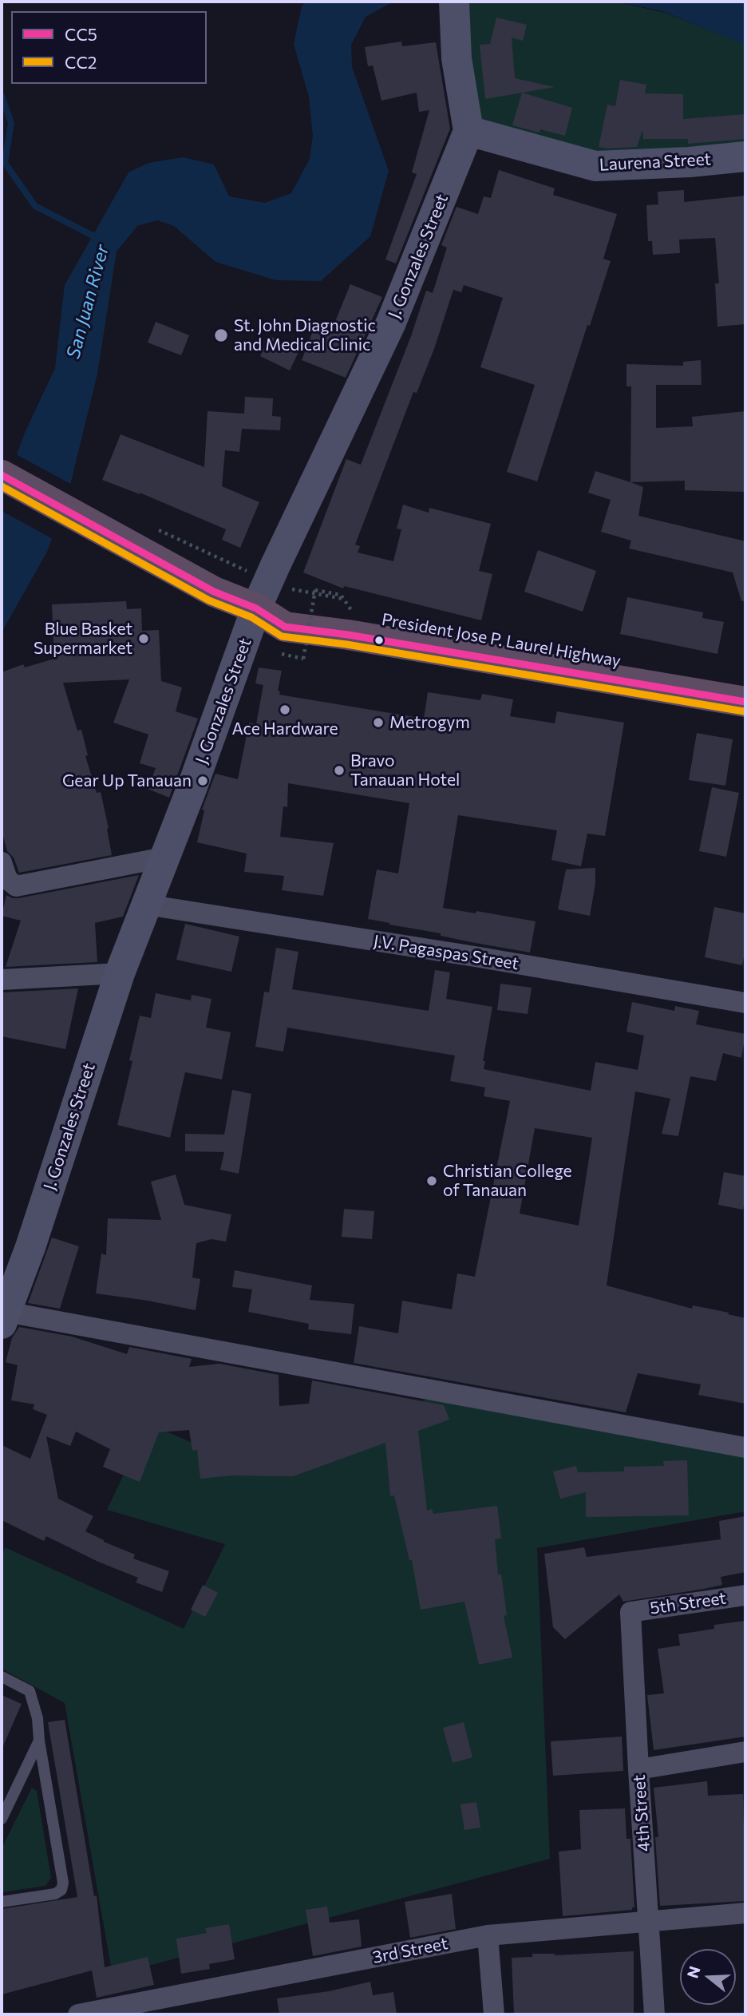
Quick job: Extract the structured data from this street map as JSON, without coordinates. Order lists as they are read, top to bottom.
{
  "streets": {
    "highway": ["President Jose P. Laurel Highway"],
    "main road": ["Laurena Street", "J. Gonzales Street"],
    "street": [
      "J.V. Pagaspas Street",
      "5th Street",
      "4th Street",
      "3rd Street"
    ]
  },
  "crossings": [
    ["Laurena Street", "J. Gonzales Street"],
    ["J. Gonzales Street", "President Jose P. Laurel Highway"],
    ["J. Gonzales Street", "J.V. Pagaspas Street"],
    ["5th Street", "4th Street"],
    ["4th Street", "3rd Street"]
  ],
  "water": ["San Juan River"],
  "places": [
    "St. John Diagnostic and Medical Clinic",
    "Blue Basket Supermarket",
    "Ace Hardware",
    "Metrogym",
    "Bravo Tanauan Hotel",
    "Gear Up Tanauan",
    "Christian College of Tanauan"
  ],
  "lines": ["transit line CC5", "transit line CC2"],
  "legend": ["CC5", "CC2"],
  "north": "left"
}
